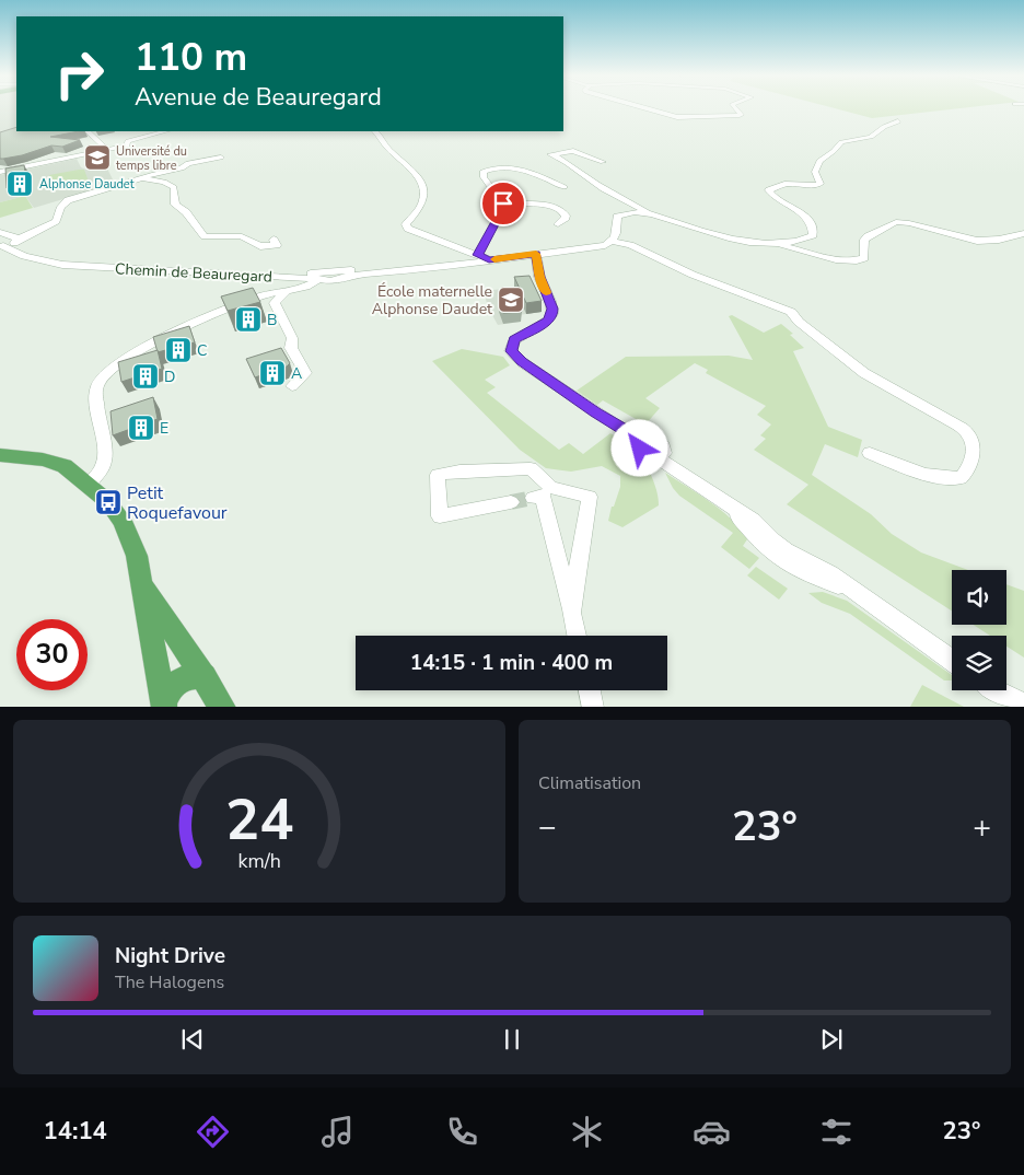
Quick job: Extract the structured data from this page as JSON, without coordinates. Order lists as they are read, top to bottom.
{
  "streets": {
    "street": ["Chemin de Beauregard"]
  },
  "places": {
    "school or university": ["Université du temps libre", "École maternelle Alphonse Daudet"],
    "building": [
      "Alphonse Daudet",
      "B",
      "C",
      "A",
      "D",
      "E"
    ],
    "bus stop": ["Petit Roquefavour"]
  },
  "page": {
    "turn": ["110 m", "Avenue de Beauregard"],
    "limit": "30",
    "trip": "14:15 · 1 min · 400 m",
    "tile": "Climatisation",
    "heat": ["−", "23°", "+"],
    "song": ["Night Drive", "The Halogens"],
    "tabs": ["14:14", "23°"],
    "gauge": ["24", "km/h"]
  }
}
